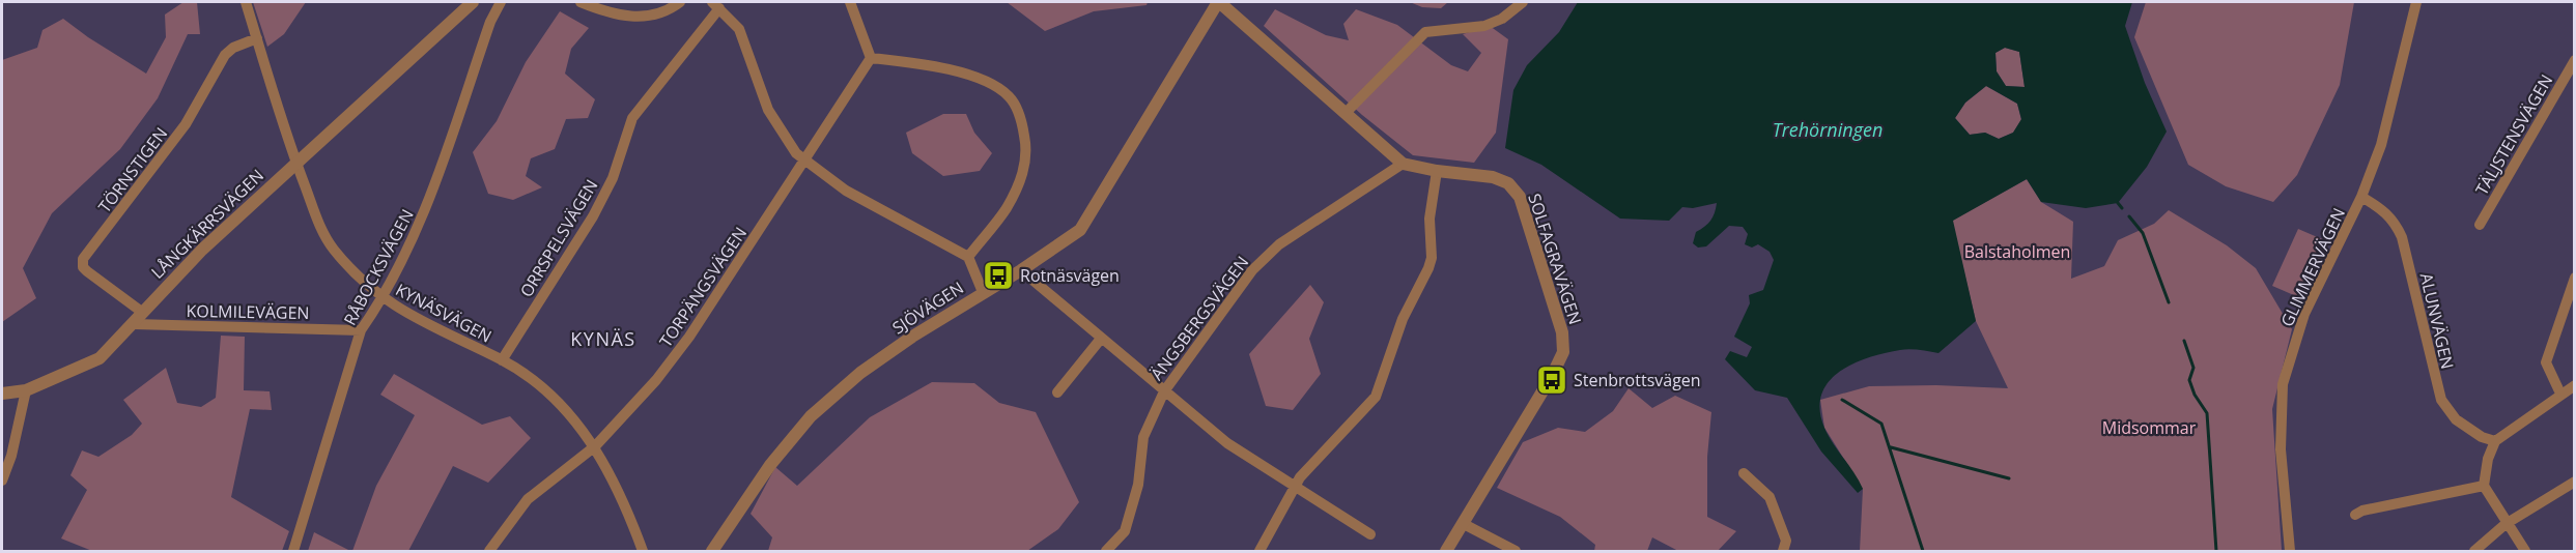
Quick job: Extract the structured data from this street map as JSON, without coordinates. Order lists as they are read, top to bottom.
{
  "streets": {
    "street": [
      "TÄLJSTENSVÄGEN",
      "TÖRNSTIGEN",
      "LÅNGKÄRRSVÄGEN",
      "ORRSPELSVÄGEN",
      "SOLFAGRAVÄGEN",
      "RÅBOCKSVÄGEN",
      "GLIMMERVÄGEN",
      "TORPÄNGSVÄGEN",
      "SJÖVÄGEN",
      "KOLMILEVÄGEN",
      "KYNÄSVÄGEN",
      "ÄNGSBERGSVÄGEN",
      "ALUNVÄGEN"
    ]
  },
  "crossings": [
    ["TÖRNSTIGEN", "LÅNGKÄRRSVÄGEN"],
    ["TÖRNSTIGEN", "KYNÄSVÄGEN"],
    ["LÅNGKÄRRSVÄGEN", "KOLMILEVÄGEN"],
    ["LÅNGKÄRRSVÄGEN", "KYNÄSVÄGEN"],
    ["ORRSPELSVÄGEN", "KYNÄSVÄGEN"],
    ["SOLFAGRAVÄGEN", "SJÖVÄGEN"],
    ["SOLFAGRAVÄGEN", "ÄNGSBERGSVÄGEN"],
    ["RÅBOCKSVÄGEN", "KOLMILEVÄGEN"],
    ["RÅBOCKSVÄGEN", "KYNÄSVÄGEN"],
    ["GLIMMERVÄGEN", "ALUNVÄGEN"],
    ["TORPÄNGSVÄGEN", "KYNÄSVÄGEN"]
  ],
  "districts": ["KYNÄS"],
  "water": ["Trehörningen"],
  "parks": ["Balstaholmen", "Midsommar"],
  "places": {
    "bus stop": ["Rotnäsvägen", "Stenbrottsvägen"]
  }
}
